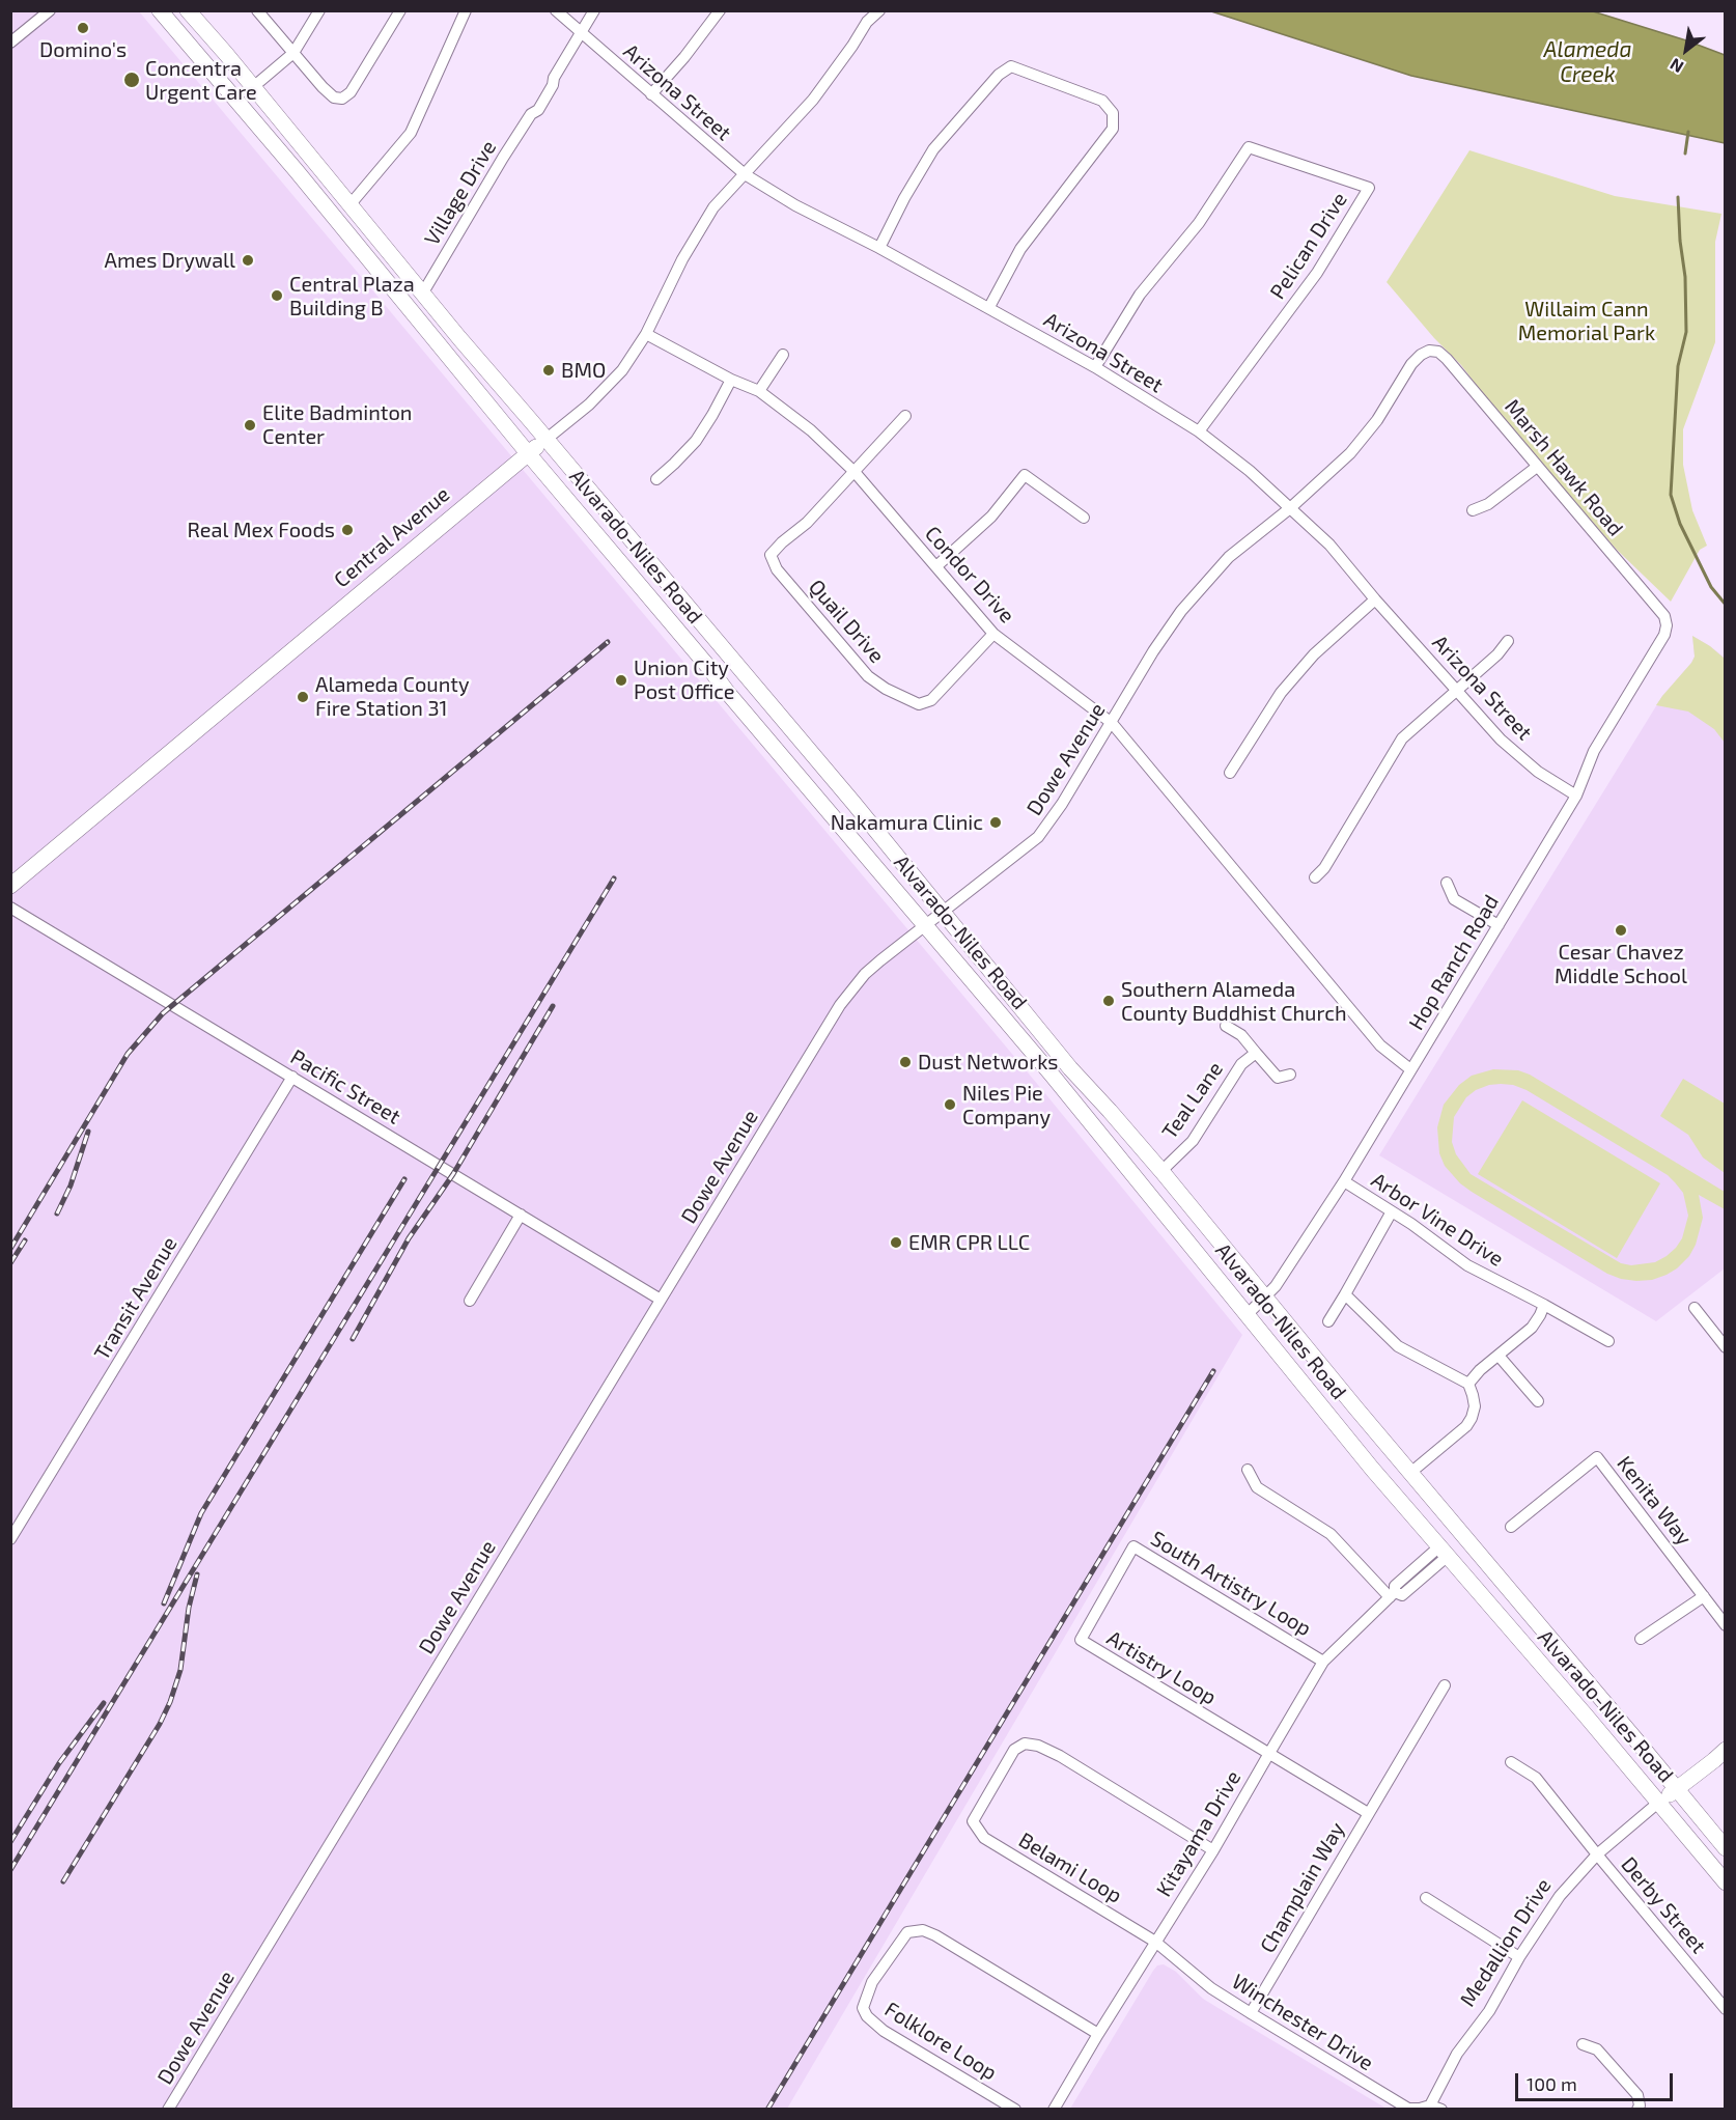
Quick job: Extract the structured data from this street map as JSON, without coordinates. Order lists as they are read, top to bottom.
{
  "streets": {
    "main road": ["Central Avenue", "Alvarado-Niles Road", "Medallion Drive"],
    "street": [
      "Arizona Street",
      "Village Drive",
      "Pelican Drive",
      "Marsh Hawk Road",
      "Condor Drive",
      "Quail Drive",
      "Dowe Avenue",
      "Hop Ranch Road",
      "Pacific Street",
      "Teal Lane",
      "Arbor Vine Drive",
      "Transit Avenue",
      "Kenita Way",
      "South Artistry Loop",
      "Artistry Loop",
      "Kitayama Drive",
      "Belami Loop",
      "Champlain Way",
      "Derby Street",
      "Winchester Drive",
      "Folklore Loop"
    ]
  },
  "crossings": [
    ["Arizona Street", "Village Drive"],
    ["Arizona Street", "Pelican Drive"],
    ["Arizona Street", "Central Avenue"],
    ["Arizona Street", "Dowe Avenue"],
    ["Arizona Street", "Hop Ranch Road"],
    ["Village Drive", "Alvarado-Niles Road"],
    ["Marsh Hawk Road", "Dowe Avenue"],
    ["Marsh Hawk Road", "Hop Ranch Road"],
    ["Central Avenue", "Alvarado-Niles Road"],
    ["Central Avenue", "Condor Drive"],
    ["Alvarado-Niles Road", "Dowe Avenue"],
    ["Alvarado-Niles Road", "Hop Ranch Road"],
    ["Alvarado-Niles Road", "Teal Lane"],
    ["Alvarado-Niles Road", "Kitayama Drive"],
    ["Alvarado-Niles Road", "Medallion Drive"],
    ["Condor Drive", "Quail Drive"],
    ["Condor Drive", "Dowe Avenue"],
    ["Condor Drive", "Hop Ranch Road"],
    ["Dowe Avenue", "Pacific Street"],
    ["Hop Ranch Road", "Arbor Vine Drive"],
    ["Pacific Street", "Transit Avenue"],
    ["South Artistry Loop", "Artistry Loop"],
    ["South Artistry Loop", "Kitayama Drive"],
    ["Artistry Loop", "Kitayama Drive"],
    ["Kitayama Drive", "Belami Loop"],
    ["Kitayama Drive", "Winchester Drive"],
    ["Kitayama Drive", "Folklore Loop"],
    ["Belami Loop", "Winchester Drive"],
    ["Champlain Way", "Winchester Drive"],
    ["Derby Street", "Medallion Drive"],
    ["Medallion Drive", "Winchester Drive"]
  ],
  "water": ["Alameda Creek"],
  "parks": ["Willaim Cann Memorial Park"],
  "places": [
    "Domino's",
    "Concentra Urgent Care",
    "Ames Drywall",
    "Central Plaza Building B",
    "BMO",
    "Elite Badminton Center",
    "Real Mex Foods",
    "Union City Post Office",
    "Alameda County Fire Station 31",
    "Nakamura Clinic",
    "Cesar Chavez Middle School",
    "Southern Alameda County Buddhist Church",
    "Dust Networks",
    "Niles Pie Company",
    "EMR CPR LLC"
  ],
  "scale_bar": "100 m",
  "north": "bottom left"
}
